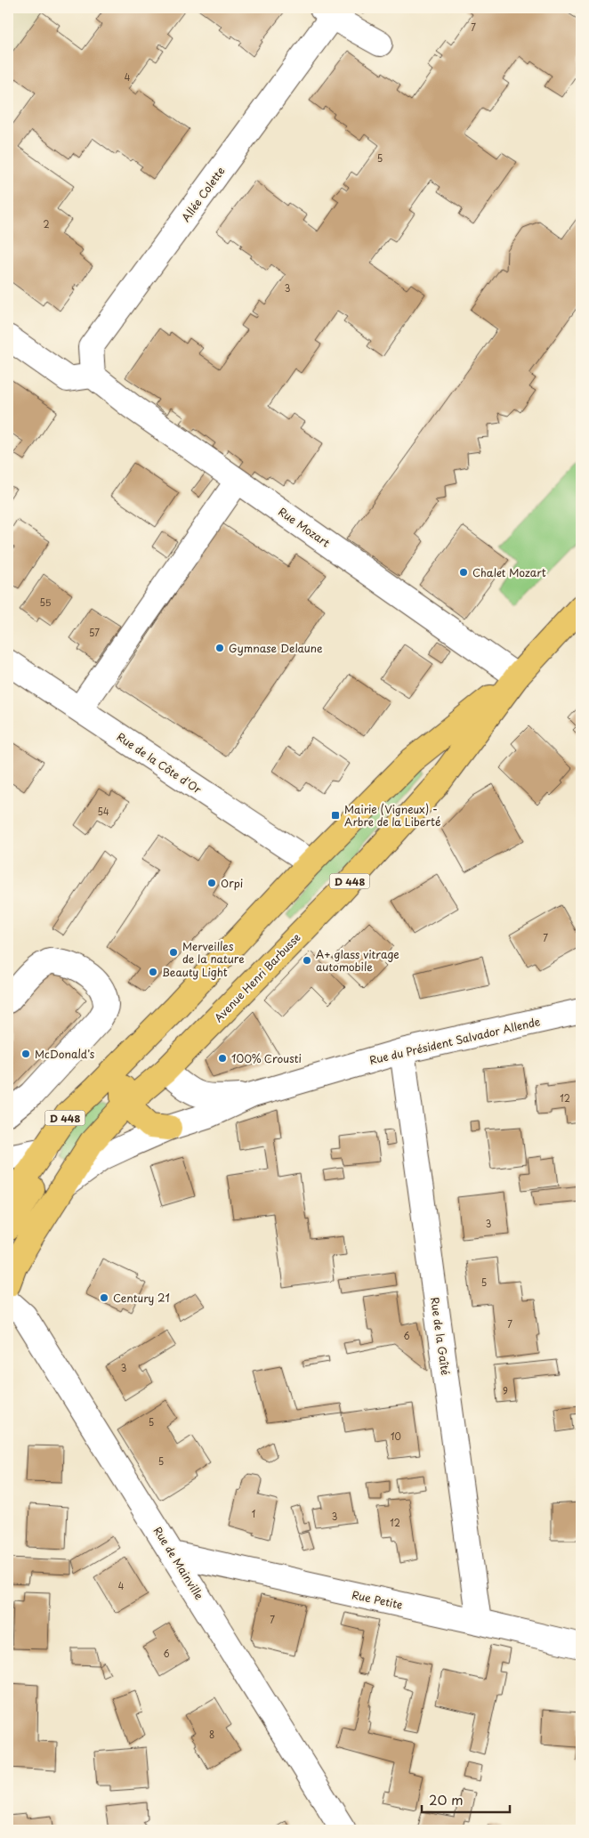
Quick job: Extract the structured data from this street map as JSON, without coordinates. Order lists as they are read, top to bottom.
{
  "streets": {
    "main road": ["D 448", "Avenue Henri Barbusse"],
    "street": [
      "Allée Colette",
      "Rue Mozart",
      "Rue de la Côte d'Or",
      "Rue du Président Salvador Allende",
      "Rue de la Gaîté",
      "Rue de Mainville",
      "Rue Petite"
    ]
  },
  "crossings": [
    ["Allée Colette", "Rue Mozart"],
    ["Rue Mozart", "Avenue Henri Barbusse"],
    ["Rue de la Côte d'Or", "Avenue Henri Barbusse"],
    ["Avenue Henri Barbusse", "Rue du Président Salvador Allende"],
    ["Rue du Président Salvador Allende", "Rue de la Gaîté"],
    ["Rue de la Gaîté", "Rue Petite"],
    ["Rue de Mainville", "Rue Petite"]
  ],
  "places": {
    "other": [
      "Chalet Mozart",
      "Gymnase Delaune",
      "Orpi",
      "Merveilles de la nature",
      "A+ glass vitrage automobile",
      "Beauty Light",
      "McDonald's",
      "100% Crousti",
      "Century 21"
    ],
    "transit": ["Mairie (Vigneux) - Arbre de la Liberté"]
  },
  "house_numbers": [
    "7",
    "4",
    "5",
    "2",
    "3",
    "55",
    "57",
    "54",
    "7",
    "12",
    "3",
    "5",
    "7",
    "6",
    "3",
    "9",
    "5",
    "10",
    "5",
    "1",
    "3",
    "12",
    "4",
    "7",
    "6",
    "8"
  ],
  "scale_bar": "20 m"
}
